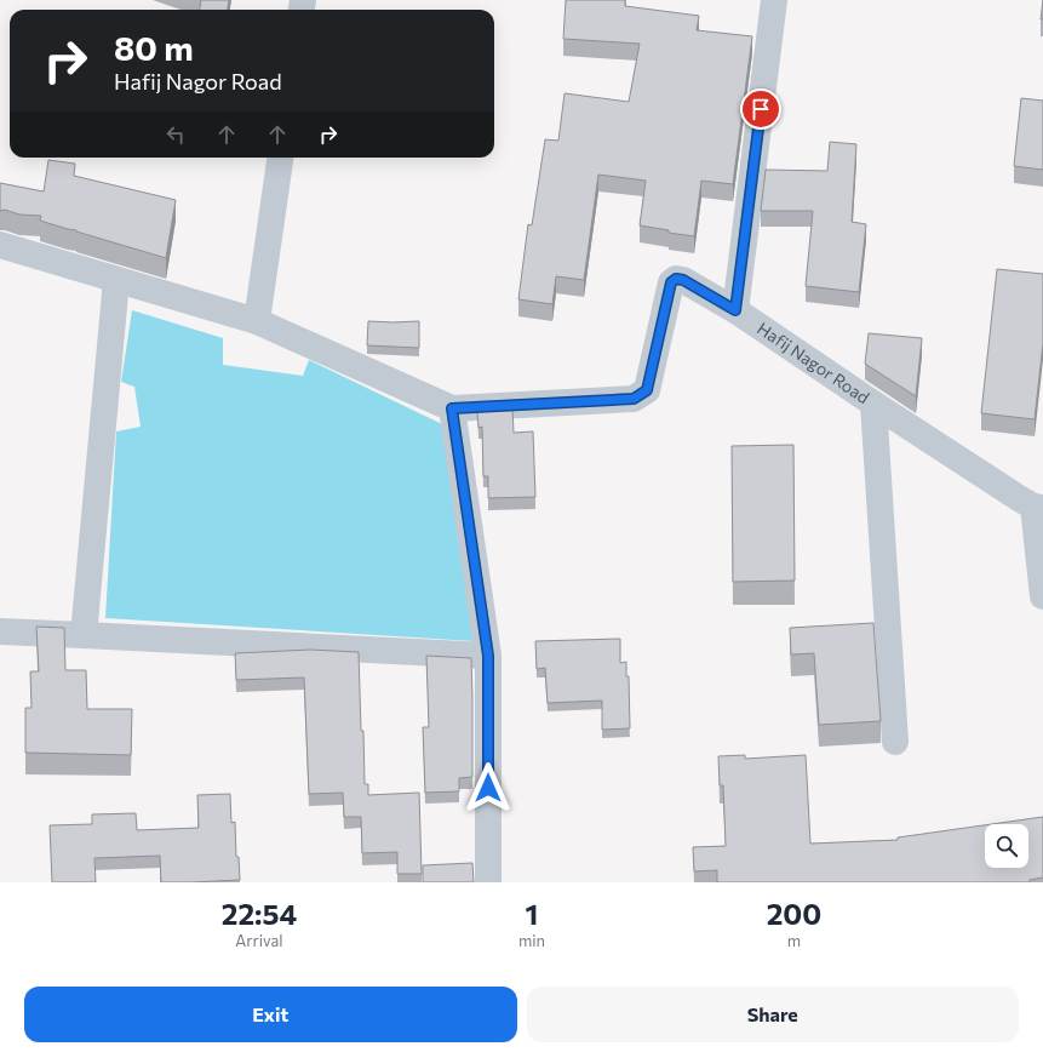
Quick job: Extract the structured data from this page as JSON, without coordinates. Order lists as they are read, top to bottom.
{
  "streets": {
    "street": ["Hafij Nagor Road"]
  },
  "page": {
    "turn": ["80 m", "Hafij Nagor Road"],
    "eta": [
      "22:54",
      "Arrival",
      "1",
      "min",
      "200",
      "m"
    ],
    "buttons": ["Exit", "Share"]
  }
}
